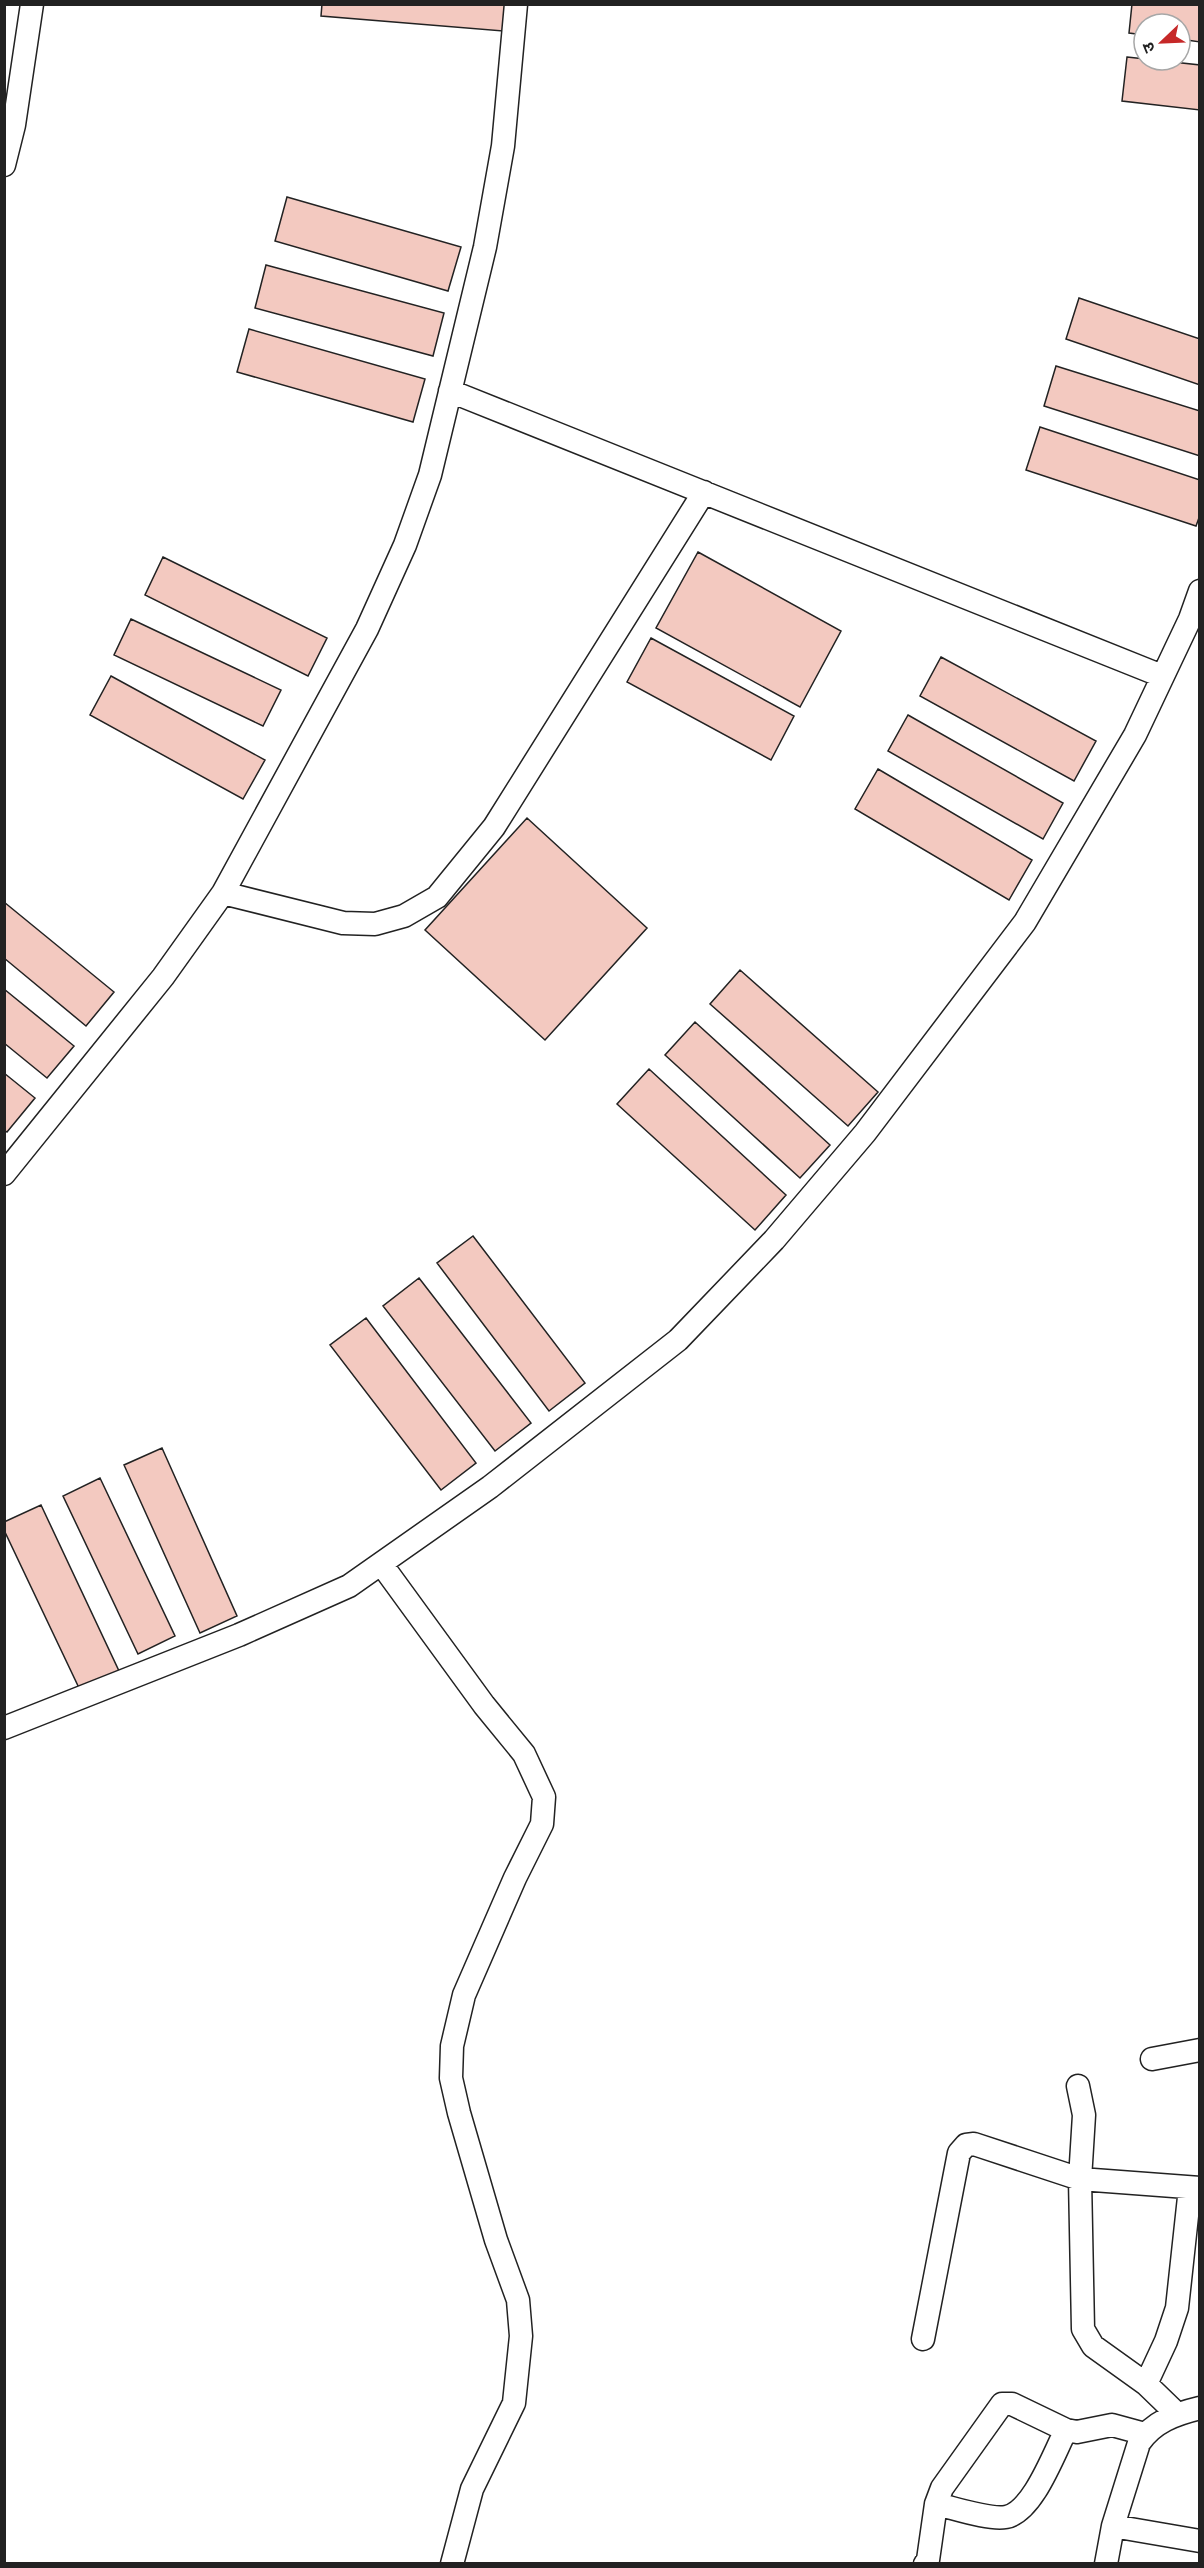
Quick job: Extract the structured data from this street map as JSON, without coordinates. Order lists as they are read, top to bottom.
{
  "north": "bottom left"
}
